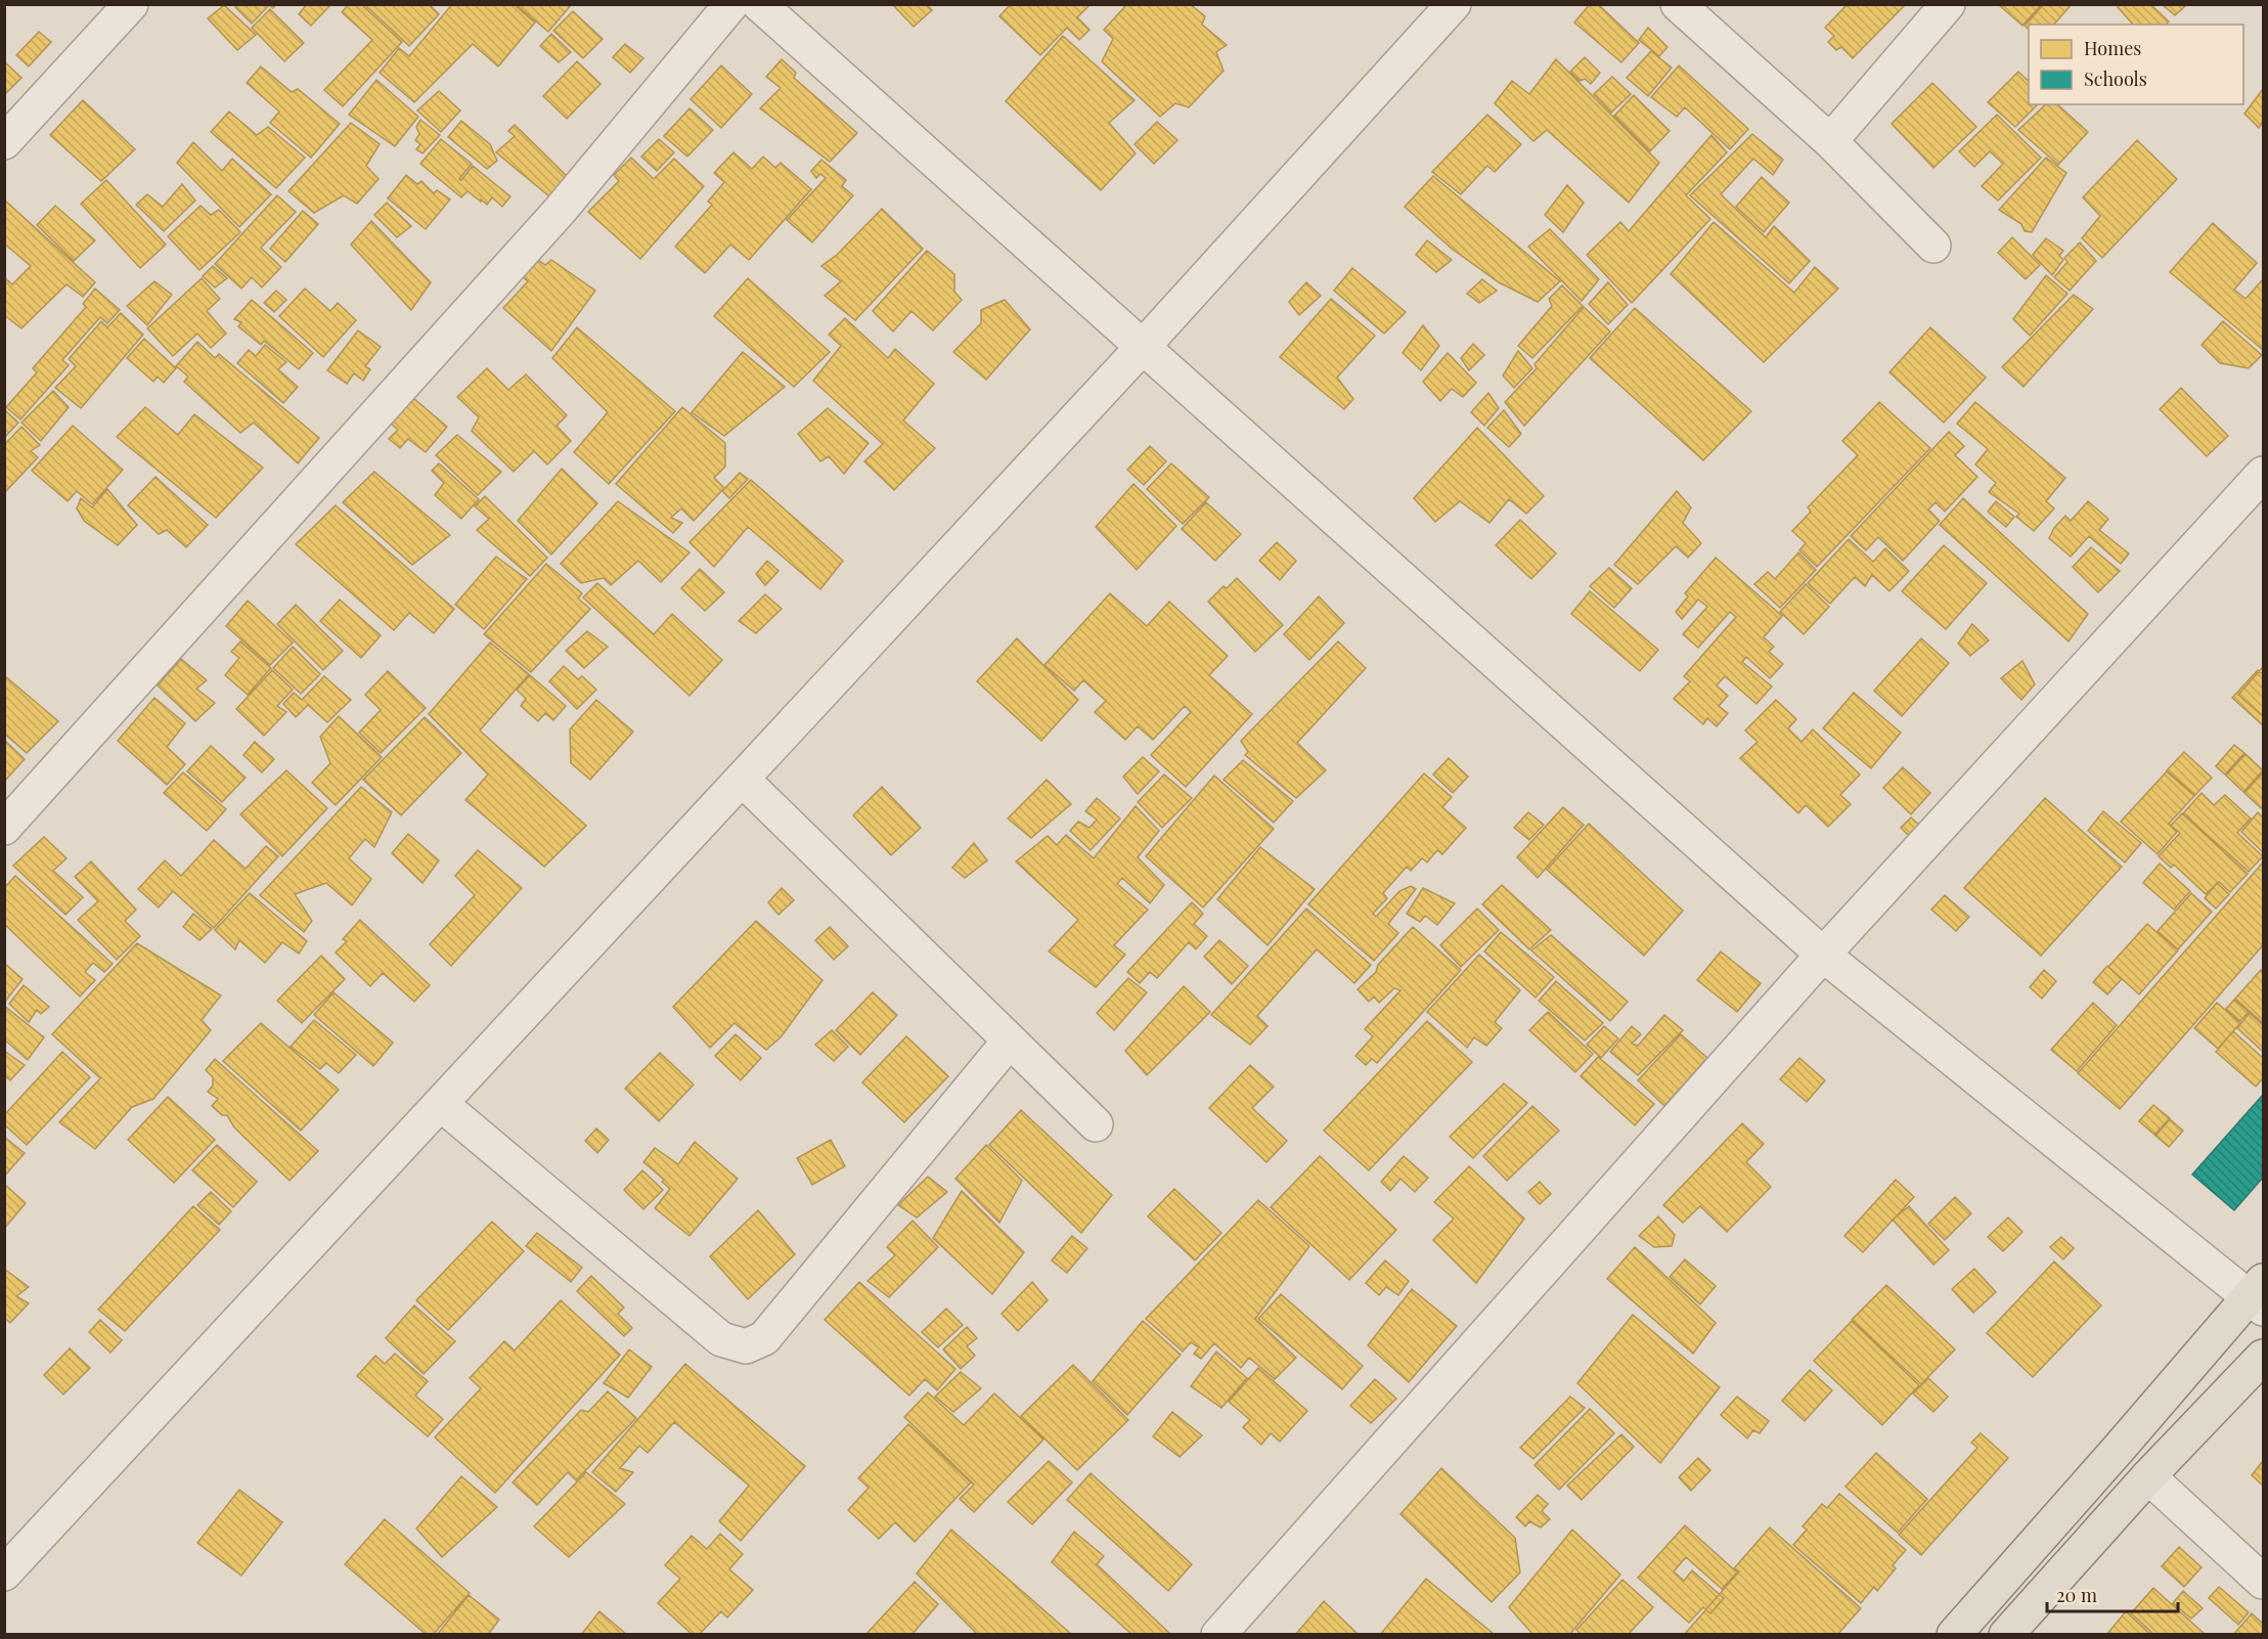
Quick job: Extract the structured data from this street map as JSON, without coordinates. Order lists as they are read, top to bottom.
{
  "legend": ["Homes", "Schools"],
  "scale_bar": "20 m"
}
